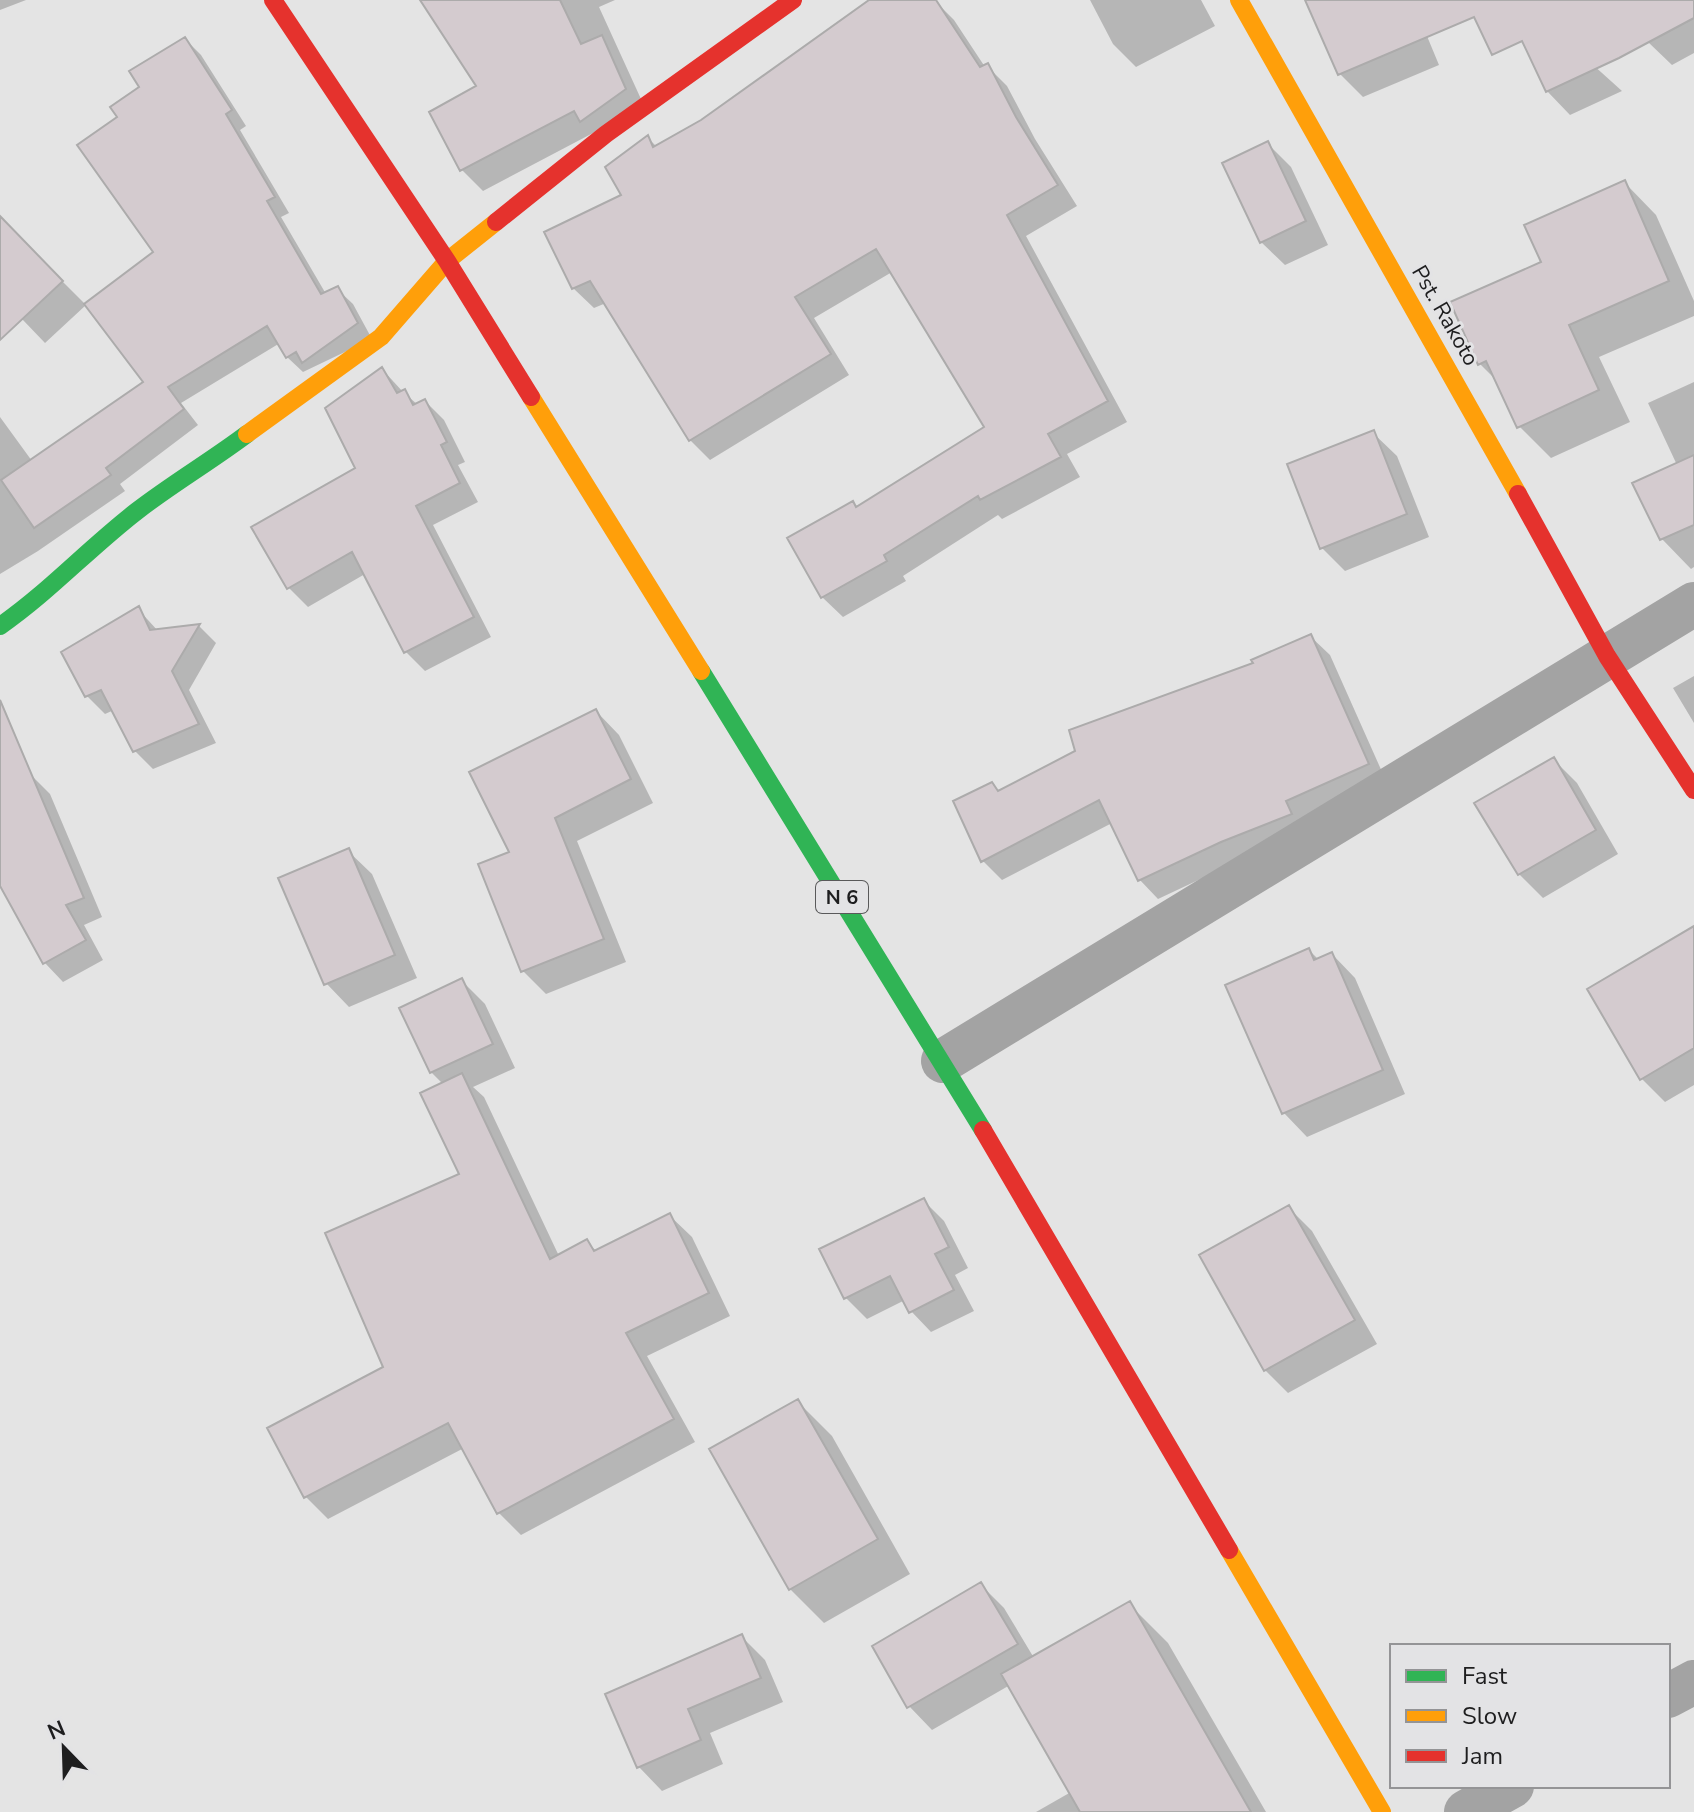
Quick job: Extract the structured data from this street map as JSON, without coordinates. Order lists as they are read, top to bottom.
{
  "streets": {
    "main road": ["Pst. Rakoto", "N 6"]
  },
  "legend": ["Fast", "Slow", "Jam"],
  "north": "top left"
}
